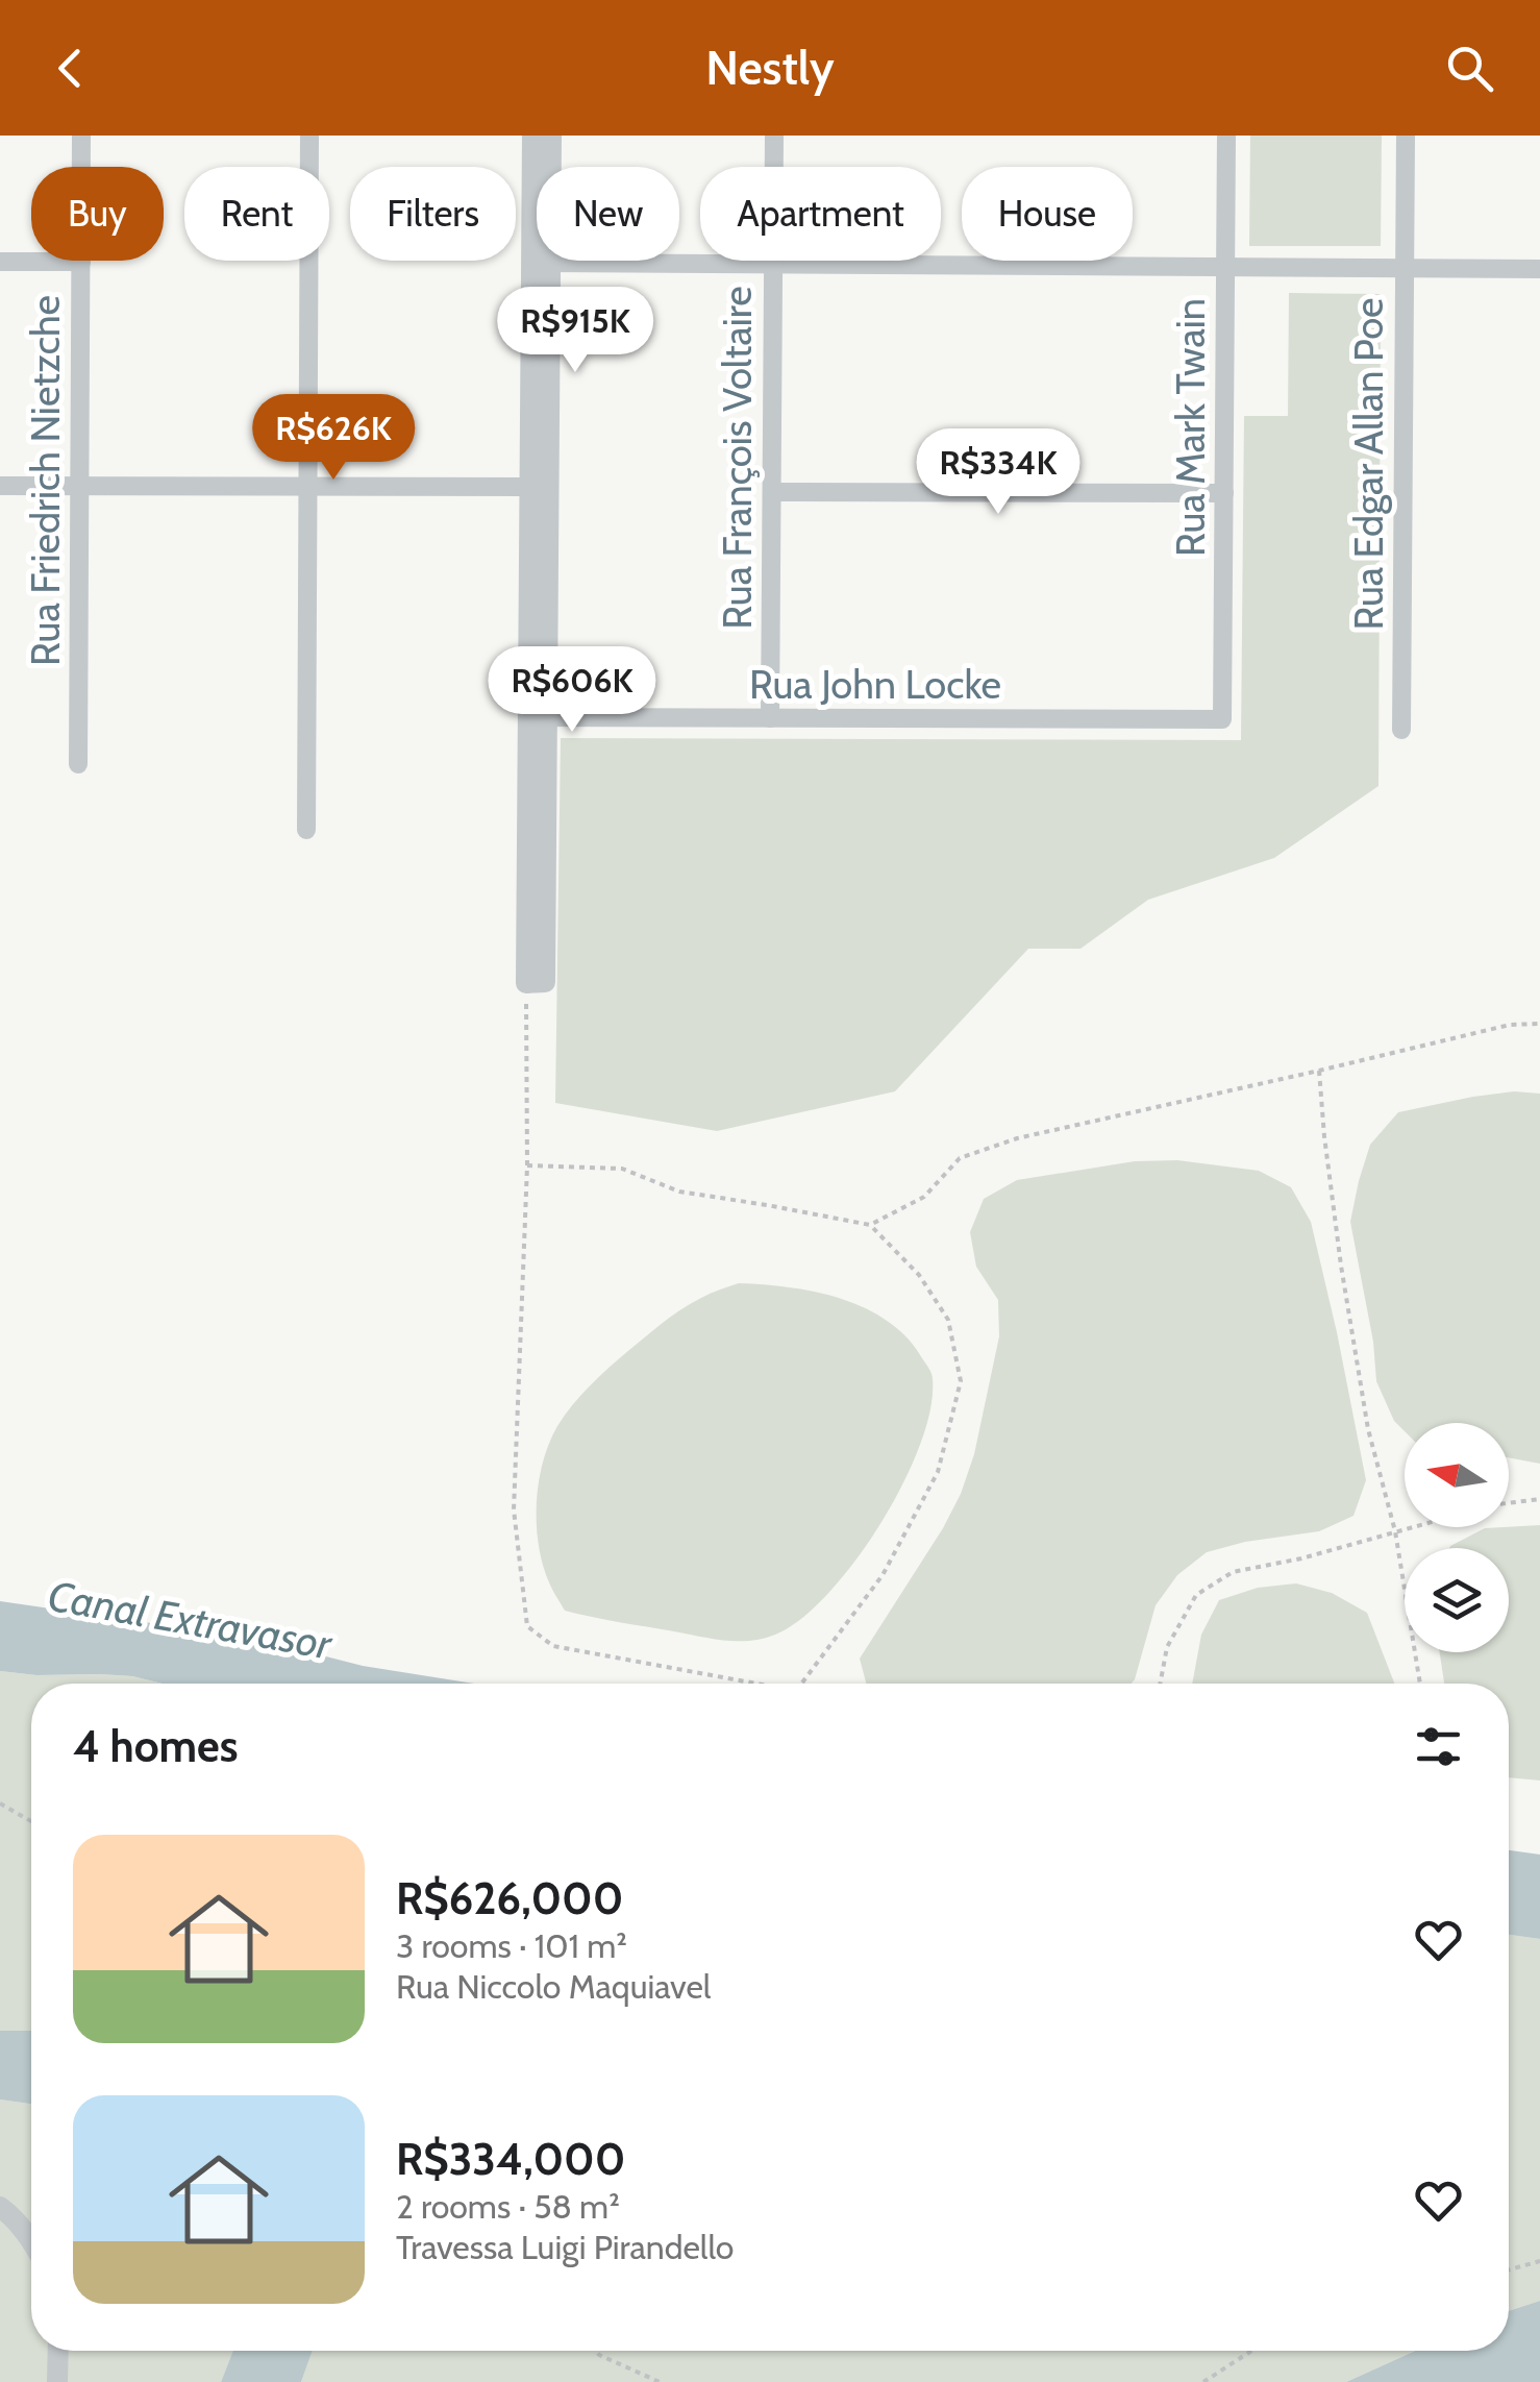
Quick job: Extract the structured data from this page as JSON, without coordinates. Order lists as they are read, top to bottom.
{
  "streets": {
    "street": [
      "Rua Mark Twain",
      "Rua François Voltaire",
      "Rua Edgar Allan Poe",
      "Rua Friedrich Nietzche",
      "Rua John Locke"
    ]
  },
  "crossings": [
    ["Rua Mark Twain", "Rua John Locke"],
    ["Rua François Voltaire", "Rua John Locke"]
  ],
  "water": ["Canal Extravasor"],
  "north": "left",
  "page": {
    "header": "Nestly",
    "chip": [
      "Buy",
      "Rent",
      "Filters",
      "New",
      "Apartment",
      "House"
    ],
    "price": [
      "R$915K",
      "R$626K",
      "R$334K",
      "R$606K"
    ],
    "heading": "4 homes",
    "list": [
      {
        "name": "R$626,000",
        "note": "3 rooms · 101 m² · Rua Niccolo Maquiavel"
      },
      {
        "name": "R$334,000",
        "note": "2 rooms · 58 m² · Travessa Luigi Pirandello"
      }
    ]
  }
}
